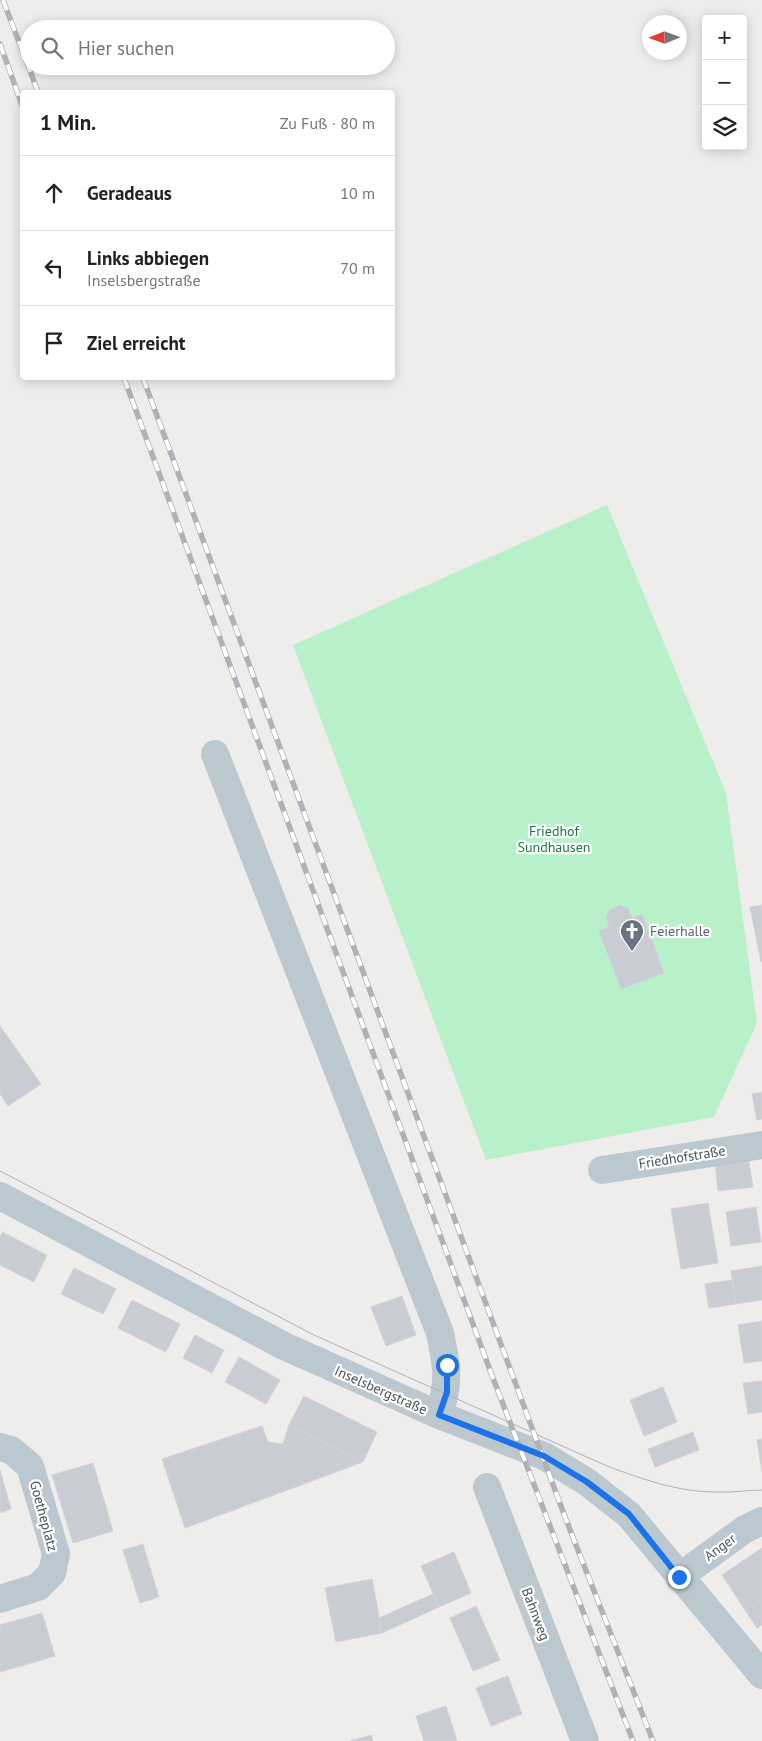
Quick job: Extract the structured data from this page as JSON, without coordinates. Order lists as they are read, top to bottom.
{
  "streets": {
    "street": [
      "Friedhofstraße",
      "Inselsbergstraße",
      "Goetheplatz",
      "Anger",
      "Bahnweg"
    ]
  },
  "crossings": [
    ["Inselsbergstraße", "Anger"]
  ],
  "parks": ["Friedhof Sundhausen"],
  "places": {
    "church": ["Feierhalle"]
  },
  "north": "left",
  "page": {
    "map_buttons": ["+", "−"],
    "search": "Hier suchen",
    "heading": ["1 Min.", "Zu Fuß · 80 m"],
    "list": [
      ["Geradeaus", "10 m"],
      ["Links abbiegen", "Inselsbergstraße", "70 m"],
      "Ziel erreicht"
    ]
  }
}
